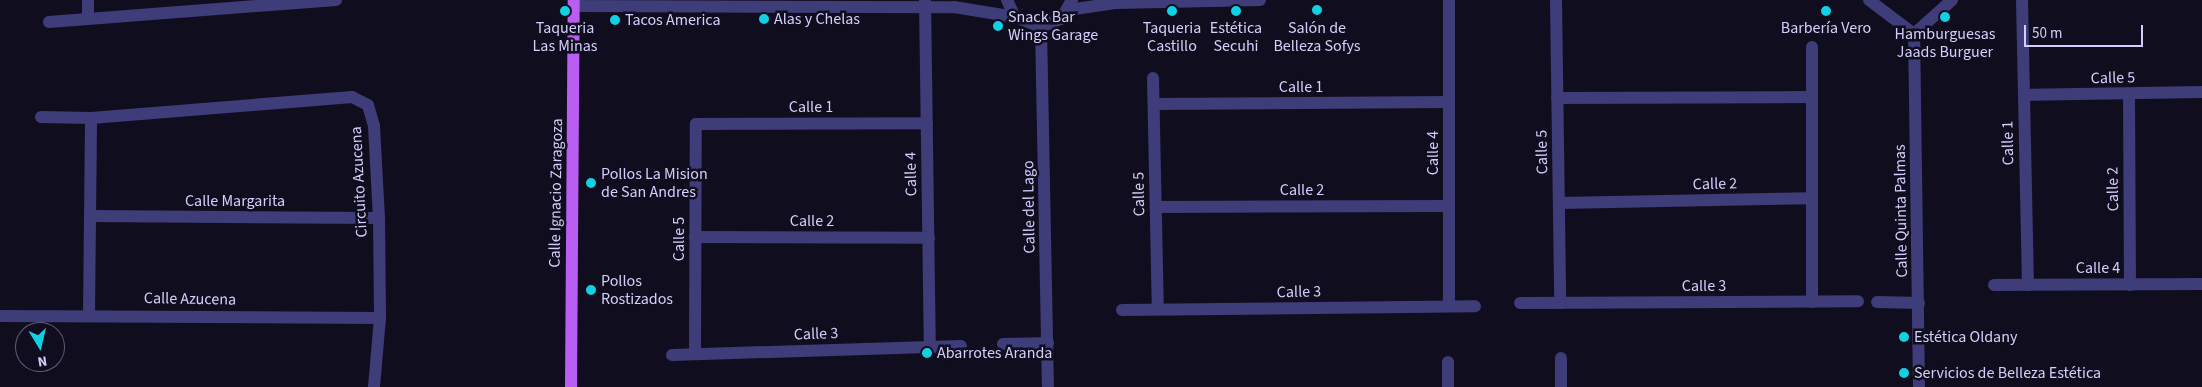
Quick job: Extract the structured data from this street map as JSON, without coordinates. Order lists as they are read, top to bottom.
{
  "streets": {
    "main road": ["Calle Ignacio Zaragoza"],
    "street": [
      "Calle 5",
      "Calle 1",
      "Calle 4",
      "Circuito Azucena",
      "Calle 2",
      "Calle Margarita",
      "Calle del Lago",
      "Calle Quinta Palmas",
      "Calle 3",
      "Calle Azucena"
    ]
  },
  "crossings": [
    ["Calle 5", "Calle 1"],
    ["Calle 5", "Calle 2"],
    ["Calle 5", "Calle 3"],
    ["Calle 1", "Calle 4"],
    ["Calle 4", "Calle 2"],
    ["Calle 4", "Calle 3"],
    ["Circuito Azucena", "Calle Margarita"],
    ["Circuito Azucena", "Calle Azucena"]
  ],
  "places": [
    "Salón de Belleza Sofys",
    "Taqueria Las Minas",
    "Taqueria Castillo",
    "Estética Secuhi",
    "Barbería Vero",
    "Hamburguesas Jaads Burguer",
    "Alas y Chelas",
    "Tacos America",
    "Snack Bar Wings Garage",
    "Pollos La Mision de San Andres",
    "Pollos Rostizados",
    "Estética Oldany",
    "Abarrotes Aranda",
    "Servicios de Belleza Estética"
  ],
  "scale_bar": "50 m",
  "north": "bottom"
}
